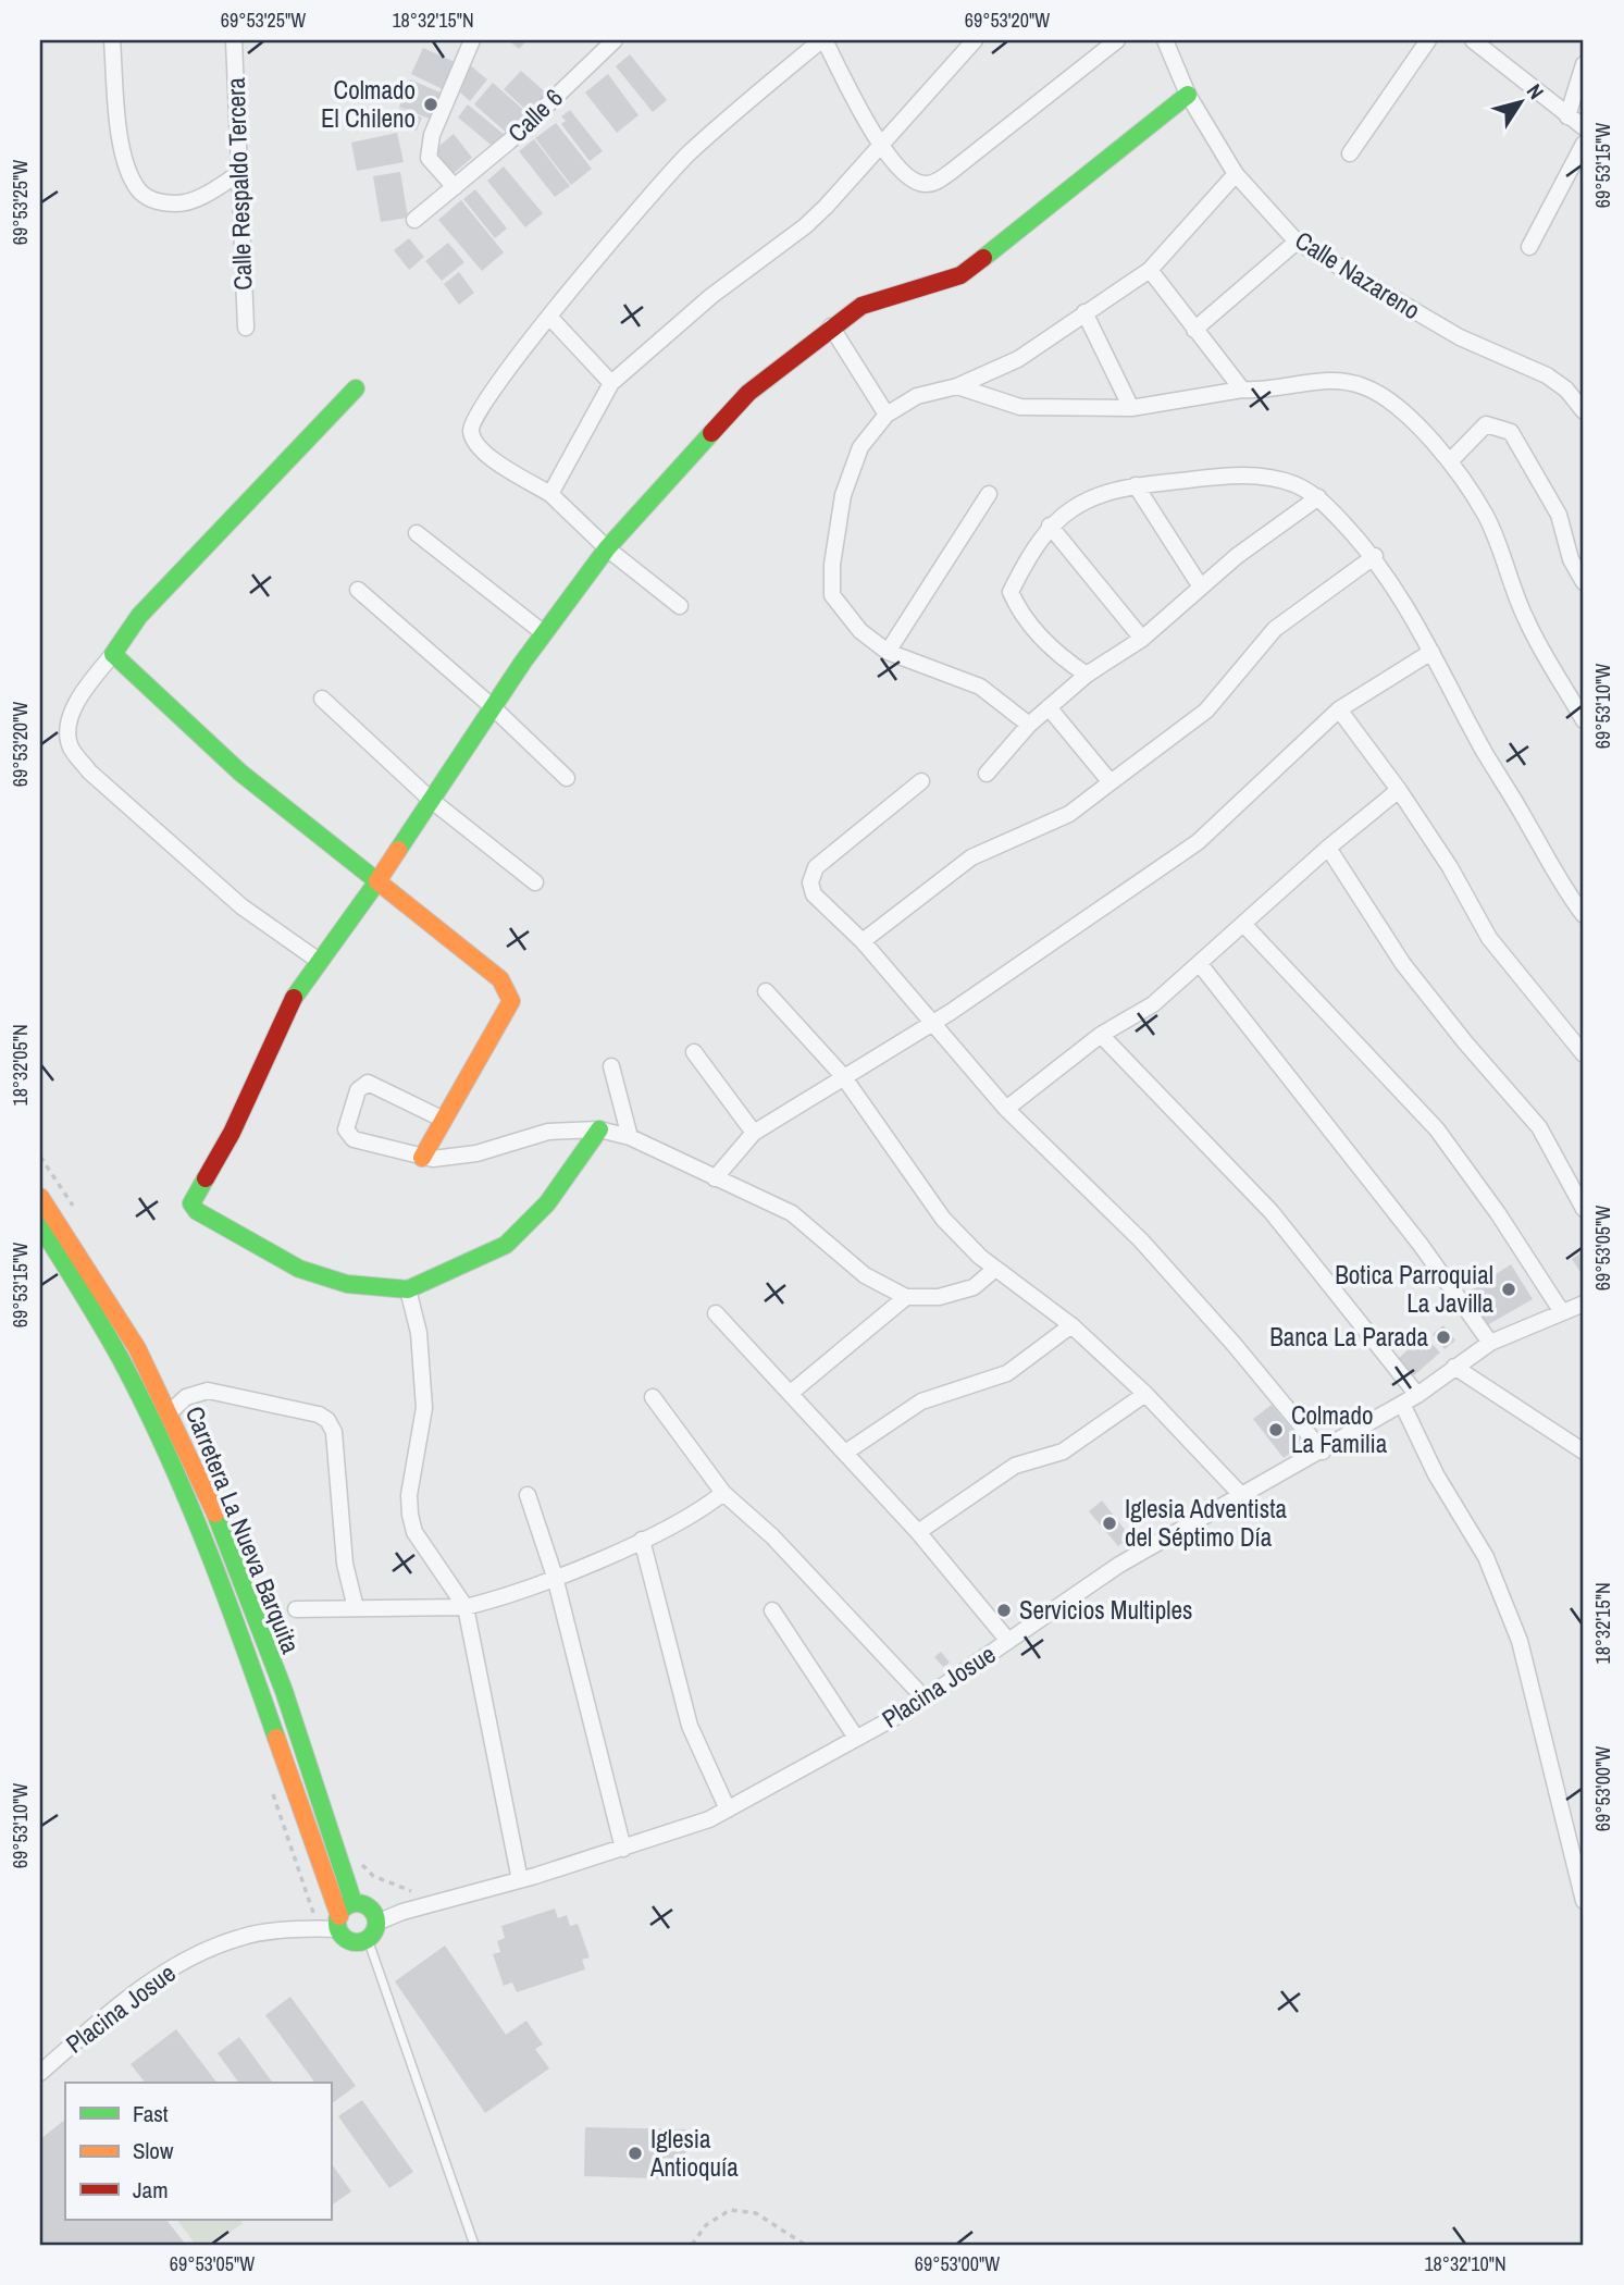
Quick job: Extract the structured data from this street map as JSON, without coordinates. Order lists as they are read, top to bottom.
{
  "streets": {
    "street": [
      "Calle 6",
      "Calle Respaldo Tercera",
      "Calle Nazareno",
      "Carretera La Nueva Barquita",
      "Placina Josue"
    ]
  },
  "crossings": [
    ["Carretera La Nueva Barquita", "Placina Josue"]
  ],
  "places": [
    "Colmado El Chileno",
    "Botica Parroquial La Javilla",
    "Banca La Parada",
    "Colmado La Familia",
    "Iglesia Adventista del Séptimo Día",
    "Servicios Multiples",
    "Iglesia Antioquía"
  ],
  "legend": ["Fast", "Slow", "Jam"],
  "north": "top right",
  "coordinates": [
    "69°53'25\"W",
    "18°32'15\"N",
    "69°53'20\"W",
    "69°53'15\"W",
    "69°53'10\"W",
    "18°32'05\"N",
    "69°53'05\"W",
    "69°53'00\"W",
    "18°32'10\"N"
  ]
}
